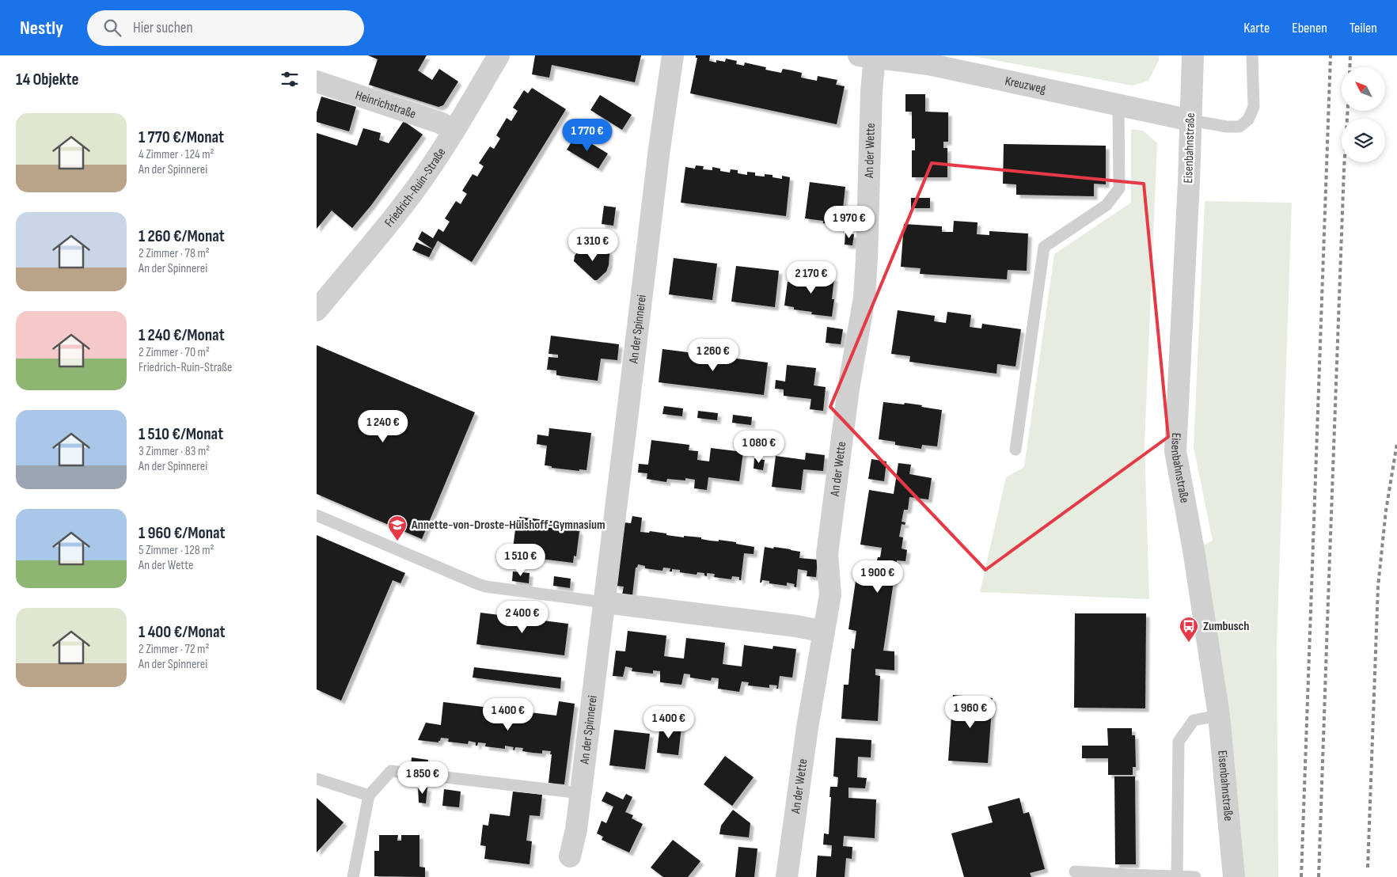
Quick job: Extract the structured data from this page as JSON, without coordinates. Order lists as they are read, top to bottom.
{
  "streets": {
    "street": [
      "Kreuzweg",
      "Heinrichstraße",
      "Eisenbahnstraße",
      "An der Wette",
      "Friedrich-Ruin-Straße",
      "An der Spinnerei"
    ]
  },
  "crossings": [
    ["Kreuzweg", "Eisenbahnstraße"],
    ["Kreuzweg", "An der Wette"],
    ["Heinrichstraße", "Friedrich-Ruin-Straße"]
  ],
  "places": {
    "school or university": ["Annette-von-Droste-Hülshoff-Gymnasium"],
    "bus stop": ["Zumbusch"]
  },
  "north": "top left",
  "page": {
    "header": "Nestly",
    "search": "Hier suchen",
    "nav": ["Karte", "Ebenen", "Teilen"],
    "heading": "14 Objekte",
    "list": [
      {
        "name": "1 770 €/Monat",
        "note": "4 Zimmer · 124 m² · An der Spinnerei"
      },
      {
        "name": "1 260 €/Monat",
        "note": "2 Zimmer · 78 m² · An der Spinnerei"
      },
      {
        "name": "1 240 €/Monat",
        "note": "2 Zimmer · 70 m² · Friedrich-Ruin-Straße"
      },
      {
        "name": "1 510 €/Monat",
        "note": "3 Zimmer · 83 m² · An der Spinnerei"
      },
      {
        "name": "1 960 €/Monat",
        "note": "5 Zimmer · 128 m² · An der Wette"
      },
      {
        "name": "1 400 €/Monat",
        "note": "2 Zimmer · 72 m² · An der Spinnerei"
      }
    ],
    "price": [
      "1 770 €",
      "1 970 €",
      "1 310 €",
      "2 170 €",
      "1 260 €",
      "1 240 €",
      "1 080 €",
      "1 510 €",
      "1 900 €",
      "2 400 €",
      "1 960 €",
      "1 400 €",
      "1 400 €",
      "1 850 €"
    ]
  }
}
